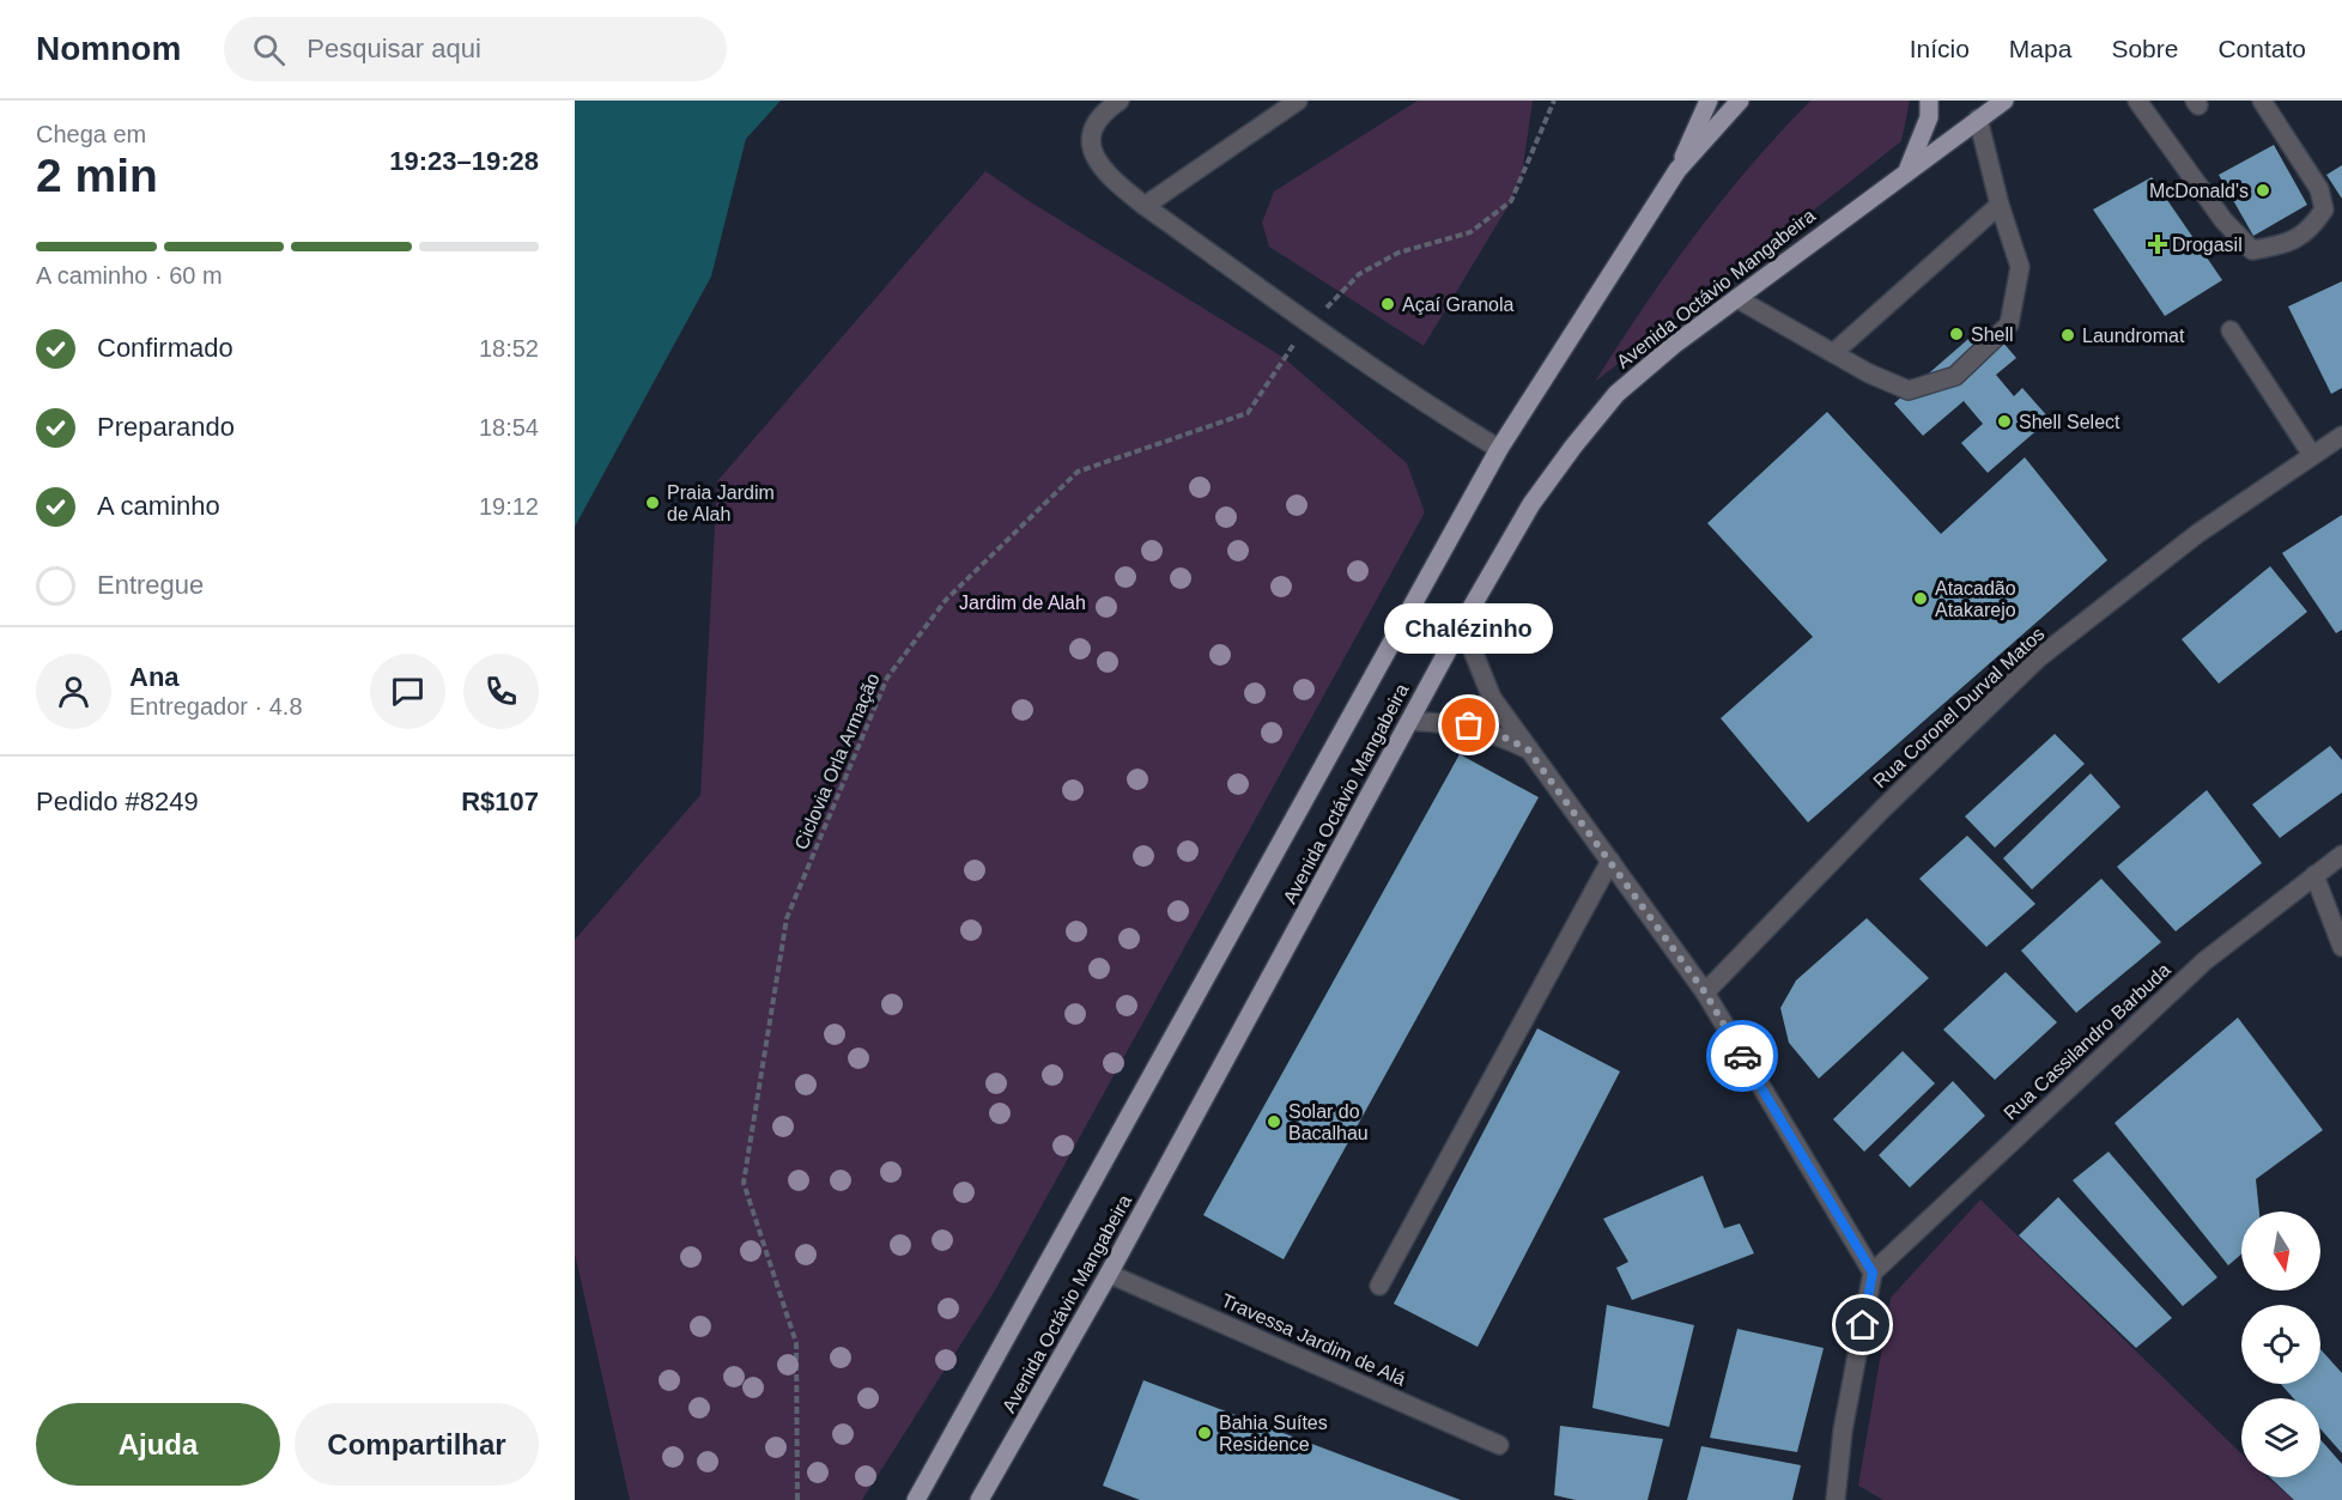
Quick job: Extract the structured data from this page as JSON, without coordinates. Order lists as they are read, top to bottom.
{
  "streets": {
    "main road": ["Avenida Octávio Mangabeira"],
    "street": ["Rua Coronel Durval Matos", "Rua Cassilandro Barbuda", "Travessa Jardim de Alá"],
    "path": ["Ciclovia Orla Armação"]
  },
  "crossings": [
    ["Avenida Octávio Mangabeira", "Travessa Jardim de Alá"]
  ],
  "parks": ["Jardim de Alah"],
  "places": {
    "other": [
      "McDonald's",
      "Açaí Granola",
      "Shell",
      "Laundromat",
      "Shell Select",
      "Praia Jardim de Alah",
      "Atacadão Atakarejo",
      "Chalézinho",
      "Solar do Bacalhau",
      "Bahia Suítes Residence"
    ],
    "health": ["Drogasil"]
  },
  "north": "bottom",
  "page": {
    "header": "Nomnom",
    "search": "Pesquisar aqui",
    "nav": [
      "Início",
      "Mapa",
      "Sobre",
      "Contato"
    ],
    "heading": ["2 min", "Chega em", "19:23–19:28"],
    "panel": [
      "Ana",
      "Entregador · 4.8",
      "Pedido #8249",
      "R$107"
    ],
    "bar": "A caminho · 60 m",
    "list": [
      ["Confirmado", "18:52"],
      ["Preparando", "18:54"],
      ["A caminho", "19:12"],
      "Entregue"
    ],
    "bubble": "Chalézinho",
    "buttons": ["Ajuda", "Compartilhar"]
  }
}
